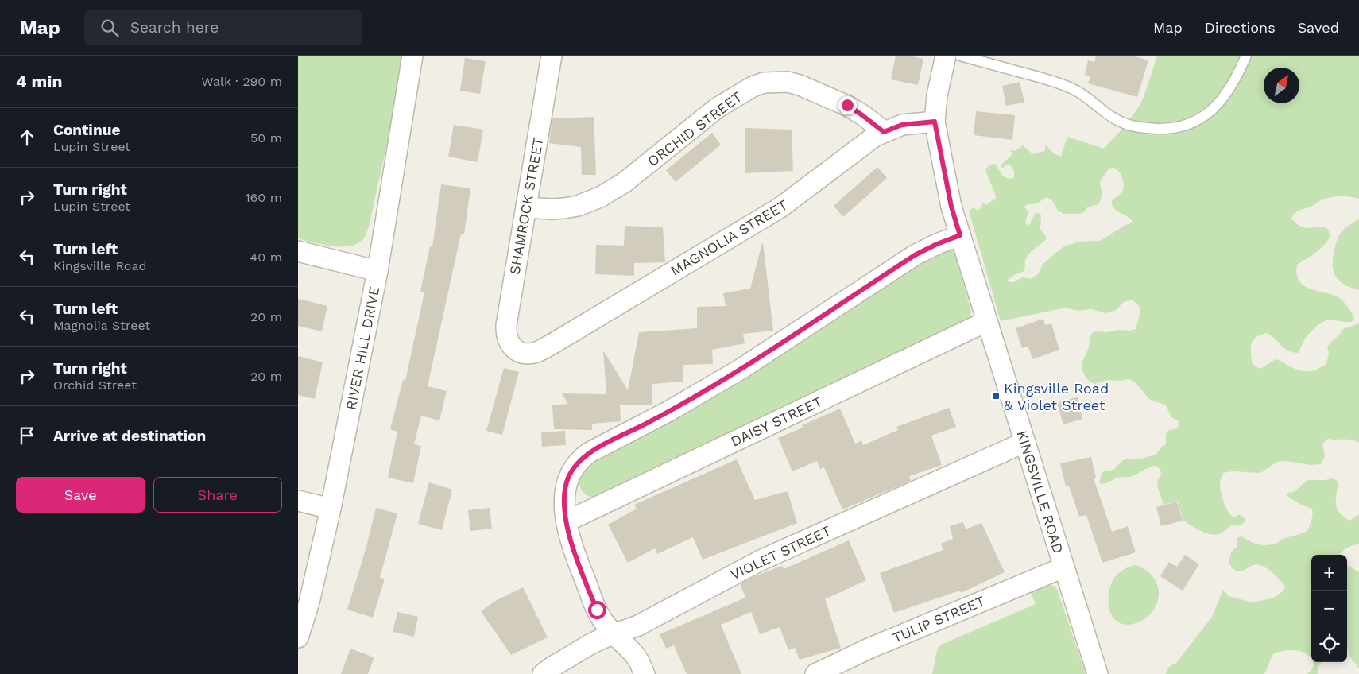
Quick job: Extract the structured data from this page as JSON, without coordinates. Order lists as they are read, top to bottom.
{
  "streets": {
    "street": [
      "ORCHID STREET",
      "SHAMROCK STREET",
      "MAGNOLIA STREET",
      "RIVER HILL DRIVE",
      "DAISY STREET",
      "KINGSVILLE ROAD",
      "VIOLET STREET",
      "TULIP STREET"
    ]
  },
  "crossings": [
    ["ORCHID STREET", "SHAMROCK STREET"],
    ["ORCHID STREET", "MAGNOLIA STREET"],
    ["SHAMROCK STREET", "MAGNOLIA STREET"],
    ["MAGNOLIA STREET", "KINGSVILLE ROAD"],
    ["DAISY STREET", "KINGSVILLE ROAD"],
    ["KINGSVILLE ROAD", "VIOLET STREET"],
    ["KINGSVILLE ROAD", "TULIP STREET"]
  ],
  "places": {
    "transit": ["Kingsville Road & Violet Street"]
  },
  "north": "top right",
  "page": {
    "header": "Map",
    "search": "Search here",
    "nav": ["Map", "Directions", "Saved"],
    "heading": ["4 min", "Walk · 290 m"],
    "list": [
      ["Continue", "Lupin Street", "50 m"],
      ["Turn right", "Lupin Street", "160 m"],
      ["Turn left", "Kingsville Road", "40 m"],
      ["Turn left", "Magnolia Street", "20 m"],
      ["Turn right", "Orchid Street", "20 m"],
      "Arrive at destination"
    ],
    "buttons": ["Save", "Share"],
    "map_buttons": ["+", "−"]
  }
}
